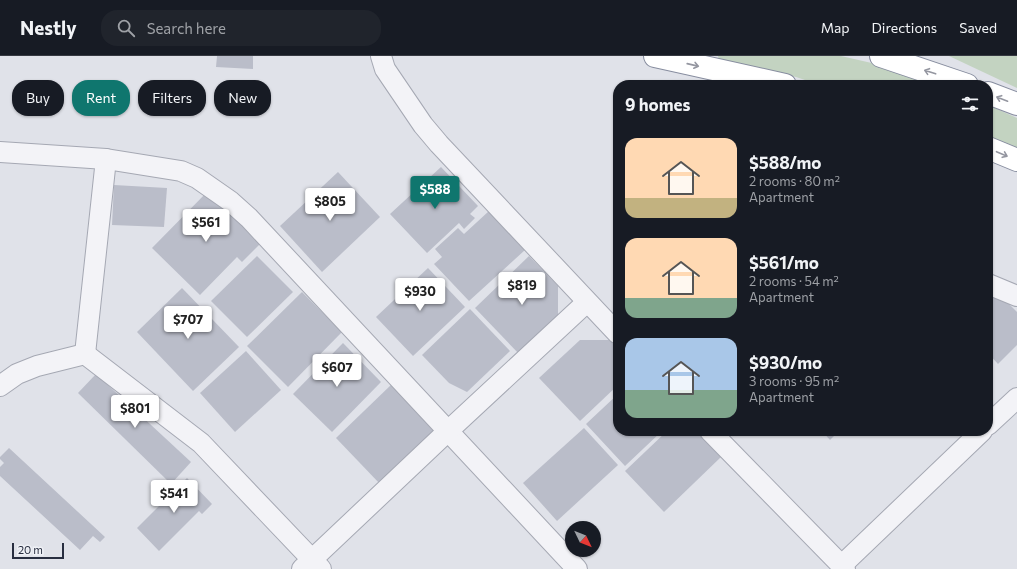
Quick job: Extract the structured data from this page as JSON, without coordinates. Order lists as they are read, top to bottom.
{
  "scale_bar": "20 m",
  "north": "bottom right",
  "page": {
    "header": "Nestly",
    "search": "Search here",
    "nav": ["Map", "Directions", "Saved"],
    "chip": [
      "Buy",
      "Rent",
      "Filters",
      "New"
    ],
    "heading": "9 homes",
    "list": [
      {
        "name": "$588/mo",
        "note": "2 rooms · 80 m² · Apartment"
      },
      {
        "name": "$561/mo",
        "note": "2 rooms · 54 m² · Apartment"
      },
      {
        "name": "$930/mo",
        "note": "3 rooms · 95 m² · Apartment"
      }
    ],
    "price": [
      "$588",
      "$805",
      "$561",
      "$819",
      "$930",
      "$707",
      "$607",
      "$801",
      "$541"
    ],
    "scale": "20 m"
  }
}
